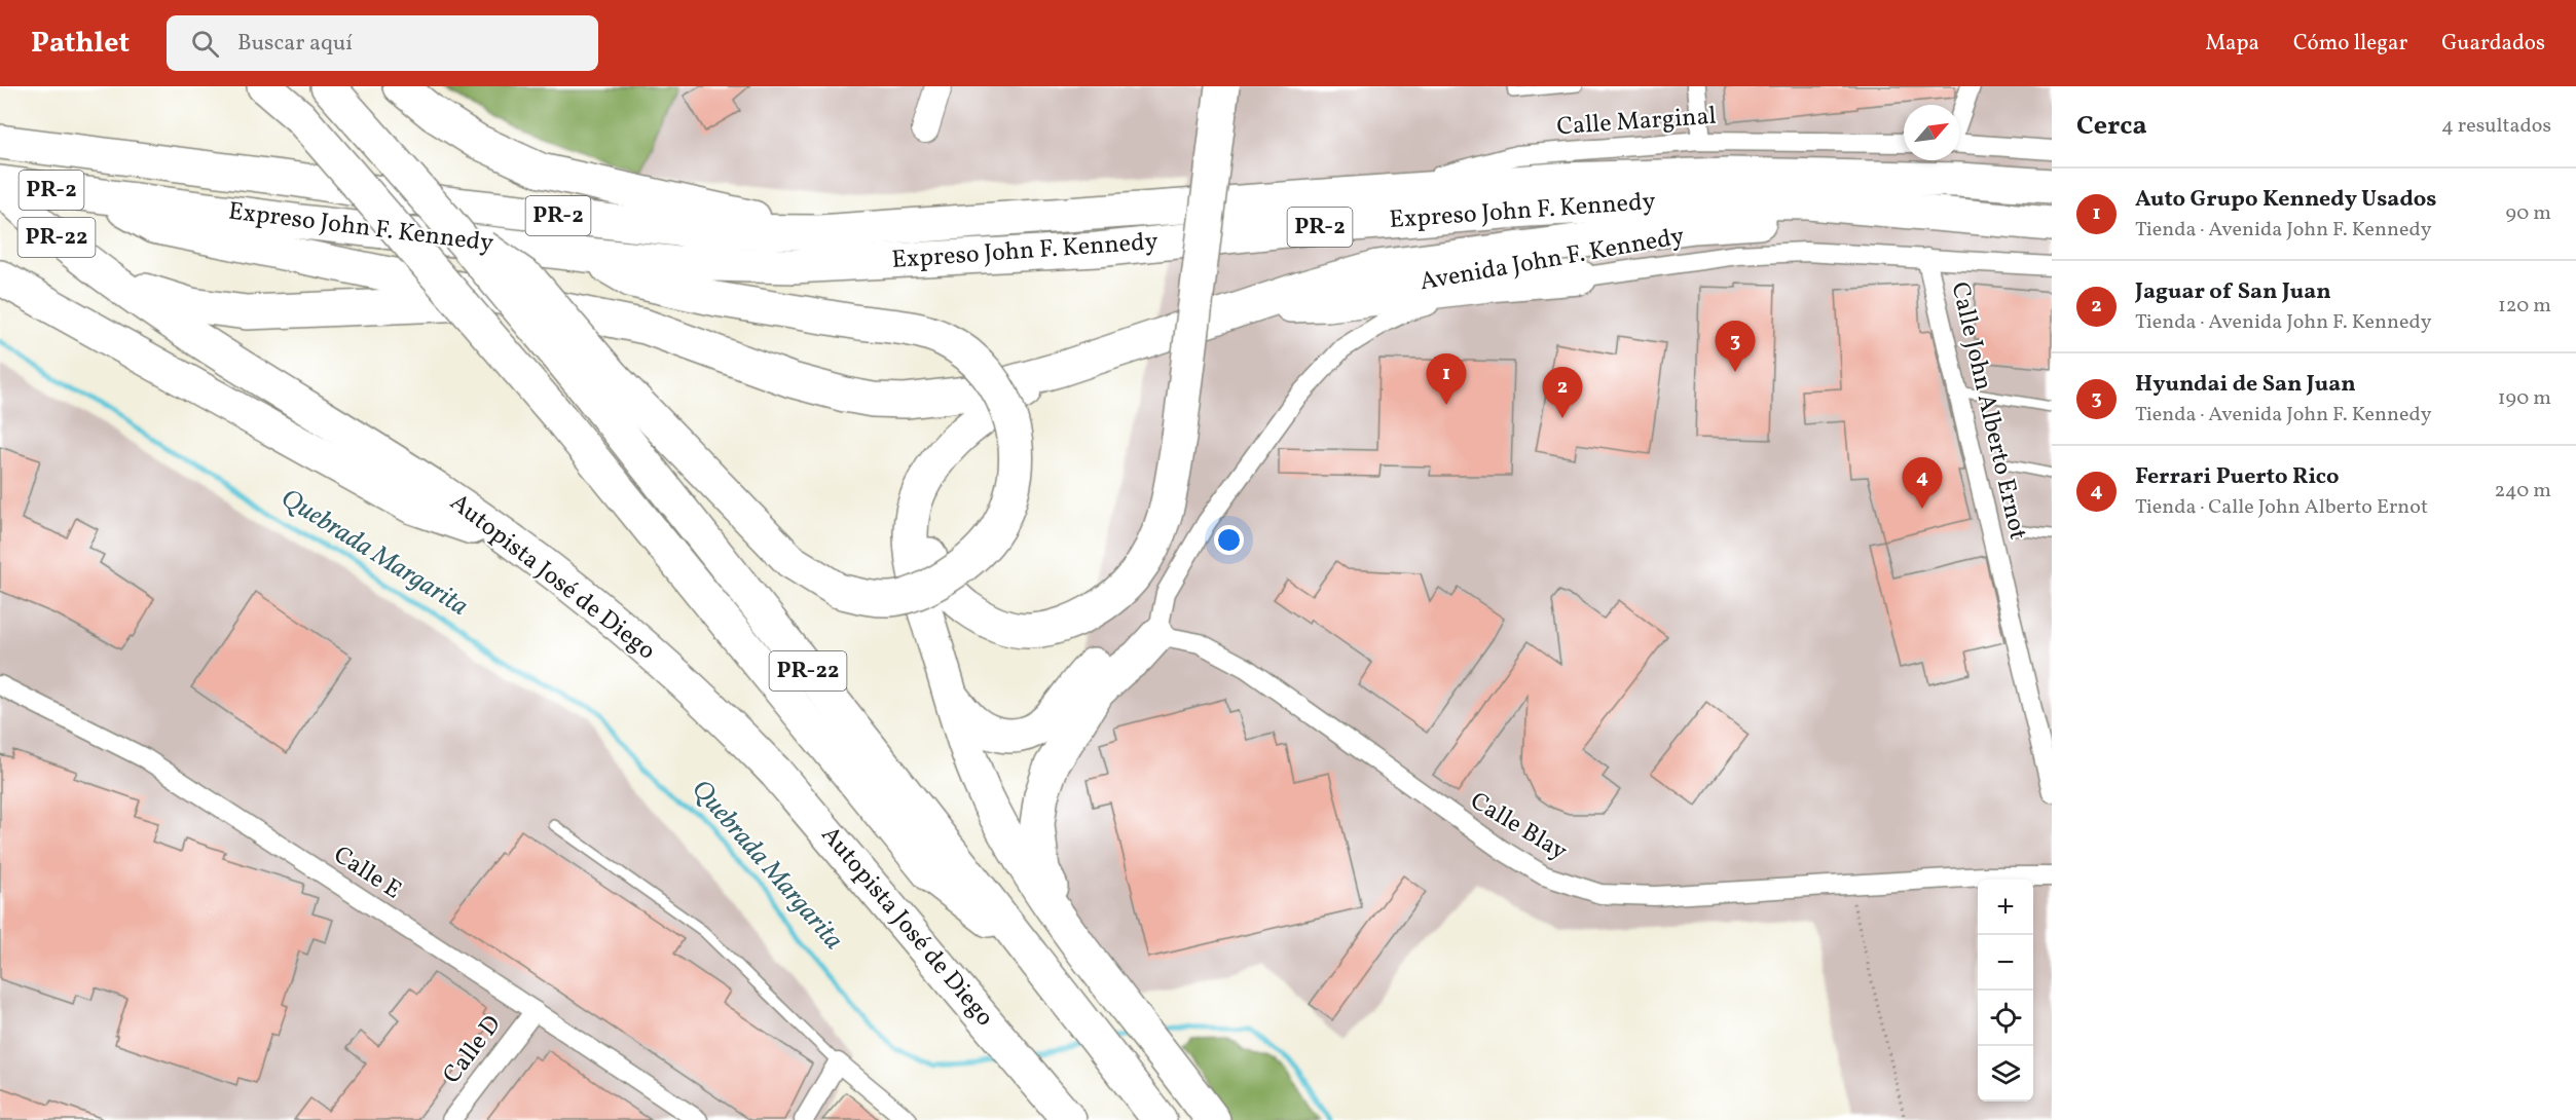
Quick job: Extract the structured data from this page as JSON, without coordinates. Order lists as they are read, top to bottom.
{
  "streets": {
    "highway": [
      "PR-2",
      "Expreso John F. Kennedy",
      "PR-22",
      "Autopista José de Diego"
    ],
    "street": [
      "Calle Marginal",
      "Avenida John F. Kennedy",
      "Calle John Alberto Ernot",
      "Calle Blay",
      "Calle E",
      "Calle D"
    ]
  },
  "crossings": [
    ["Calle Marginal", "Expreso John F. Kennedy"],
    ["Expreso John F. Kennedy", "Autopista José de Diego"],
    ["Avenida John F. Kennedy", "Calle John Alberto Ernot"],
    ["Avenida John F. Kennedy", "Calle Blay"],
    ["Calle E", "Calle D"]
  ],
  "water": ["Quebrada Margarita"],
  "north": "top right",
  "page": {
    "header": "Pathlet",
    "search": "Buscar aquí",
    "nav": ["Mapa", "Cómo llegar", "Guardados"],
    "heading": ["Cerca", "4 resultados"],
    "list": [
      {
        "mark": "1",
        "name": "Auto Grupo Kennedy Usados",
        "note": "Tienda · Avenida John F. Kennedy",
        "value": "90 m"
      },
      {
        "mark": "2",
        "name": "Jaguar of San Juan",
        "note": "Tienda · Avenida John F. Kennedy",
        "value": "120 m"
      },
      {
        "mark": "3",
        "name": "Hyundai de San Juan",
        "note": "Tienda · Avenida John F. Kennedy",
        "value": "190 m"
      },
      {
        "mark": "4",
        "name": "Ferrari Puerto Rico",
        "note": "Tienda · Calle John Alberto Ernot",
        "value": "240 m"
      }
    ],
    "pins": [
      "3",
      "1",
      "2",
      "4"
    ],
    "map_buttons": ["+", "−"]
  }
}
